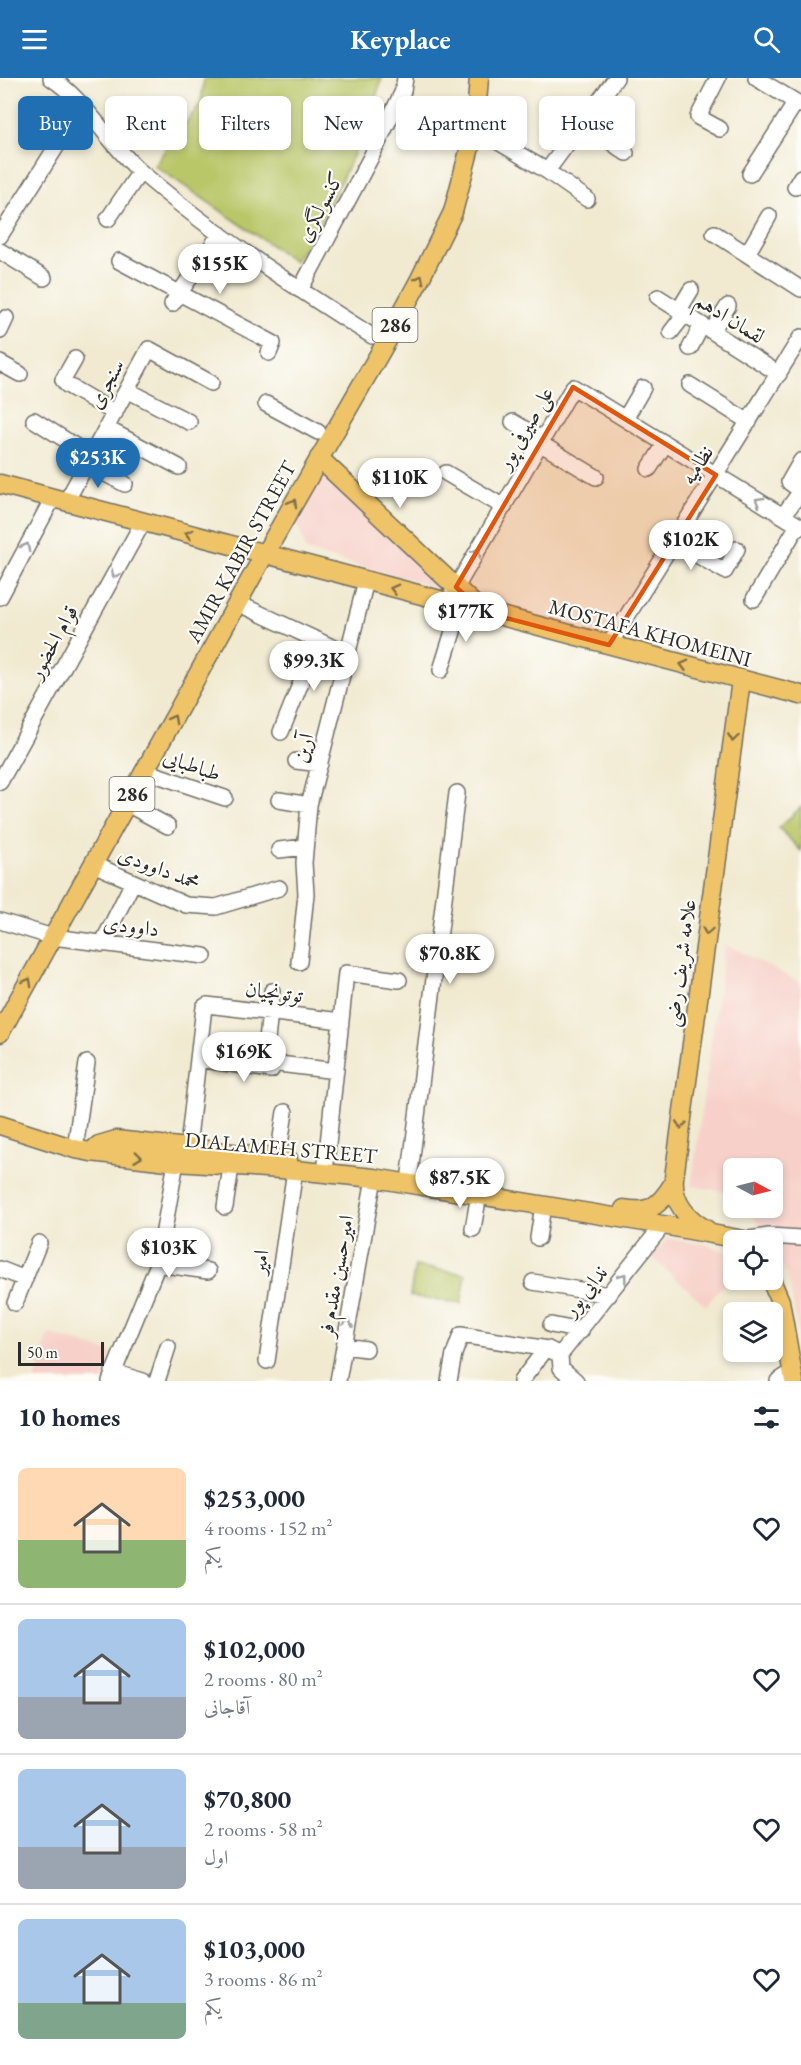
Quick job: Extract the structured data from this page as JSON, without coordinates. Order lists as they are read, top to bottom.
{
  "streets": {
    "main road": [
      "286",
      "AMIR KABIR STREET",
      "MOSTAFA KHOMEINI",
      "علامه شریف رضی",
      "DIALAMEH STREET"
    ],
    "street": [
      "کنسولگری",
      "لقمان ادهم",
      "سنجری",
      "علی صیرفی پور",
      "نظامیه",
      "قوام الحضور",
      "آرین",
      "طباطبایی",
      "محمد داوودی",
      "داوودی",
      "توتونچیان",
      "امیر",
      "امیرحسین مقدم فر",
      "ندایی پور"
    ]
  },
  "crossings": [
    ["لقمان ادهم", "نظامیه"],
    ["علی صیرفی پور", "نظامیه"],
    ["علی صیرفی پور", "MOSTAFA KHOMEINI"],
    ["نظامیه", "MOSTAFA KHOMEINI"],
    ["AMIR KABIR STREET", "طباطبایی"],
    ["AMIR KABIR STREET", "محمد داوودی"],
    ["AMIR KABIR STREET", "داوودی"],
    ["MOSTAFA KHOMEINI", "علامه شریف رضی"],
    ["DIALAMEH STREET", "امیر"],
    ["DIALAMEH STREET", "امیرحسین مقدم فر"],
    ["DIALAMEH STREET", "ندایی پور"]
  ],
  "one_way": [
    "AMIR KABIR STREET",
    "MOSTAFA KHOMEINI",
    "قوام الحضور",
    "علامه شریف رضی",
    "امیرحسین مقدم فر",
    "ندایی پور"
  ],
  "scale_bar": "50 m",
  "north": "right",
  "page": {
    "header": "Keyplace",
    "chip": [
      "Buy",
      "Rent",
      "Filters",
      "New",
      "Apartment",
      "House"
    ],
    "price": [
      "$155K",
      "$253K",
      "$110K",
      "$102K",
      "$177K",
      "$99.3K",
      "$70.8K",
      "$169K",
      "$87.5K",
      "$103K"
    ],
    "scale": "50 m",
    "heading": "10 homes",
    "list": [
      {
        "name": "$253,000",
        "note": "4 rooms · 152 m² · یکم"
      },
      {
        "name": "$102,000",
        "note": "2 rooms · 80 m² · آقاجانی"
      },
      {
        "name": "$70,800",
        "note": "2 rooms · 58 m² · اول"
      },
      {
        "name": "$103,000",
        "note": "3 rooms · 86 m² · یکم"
      }
    ]
  }
}
